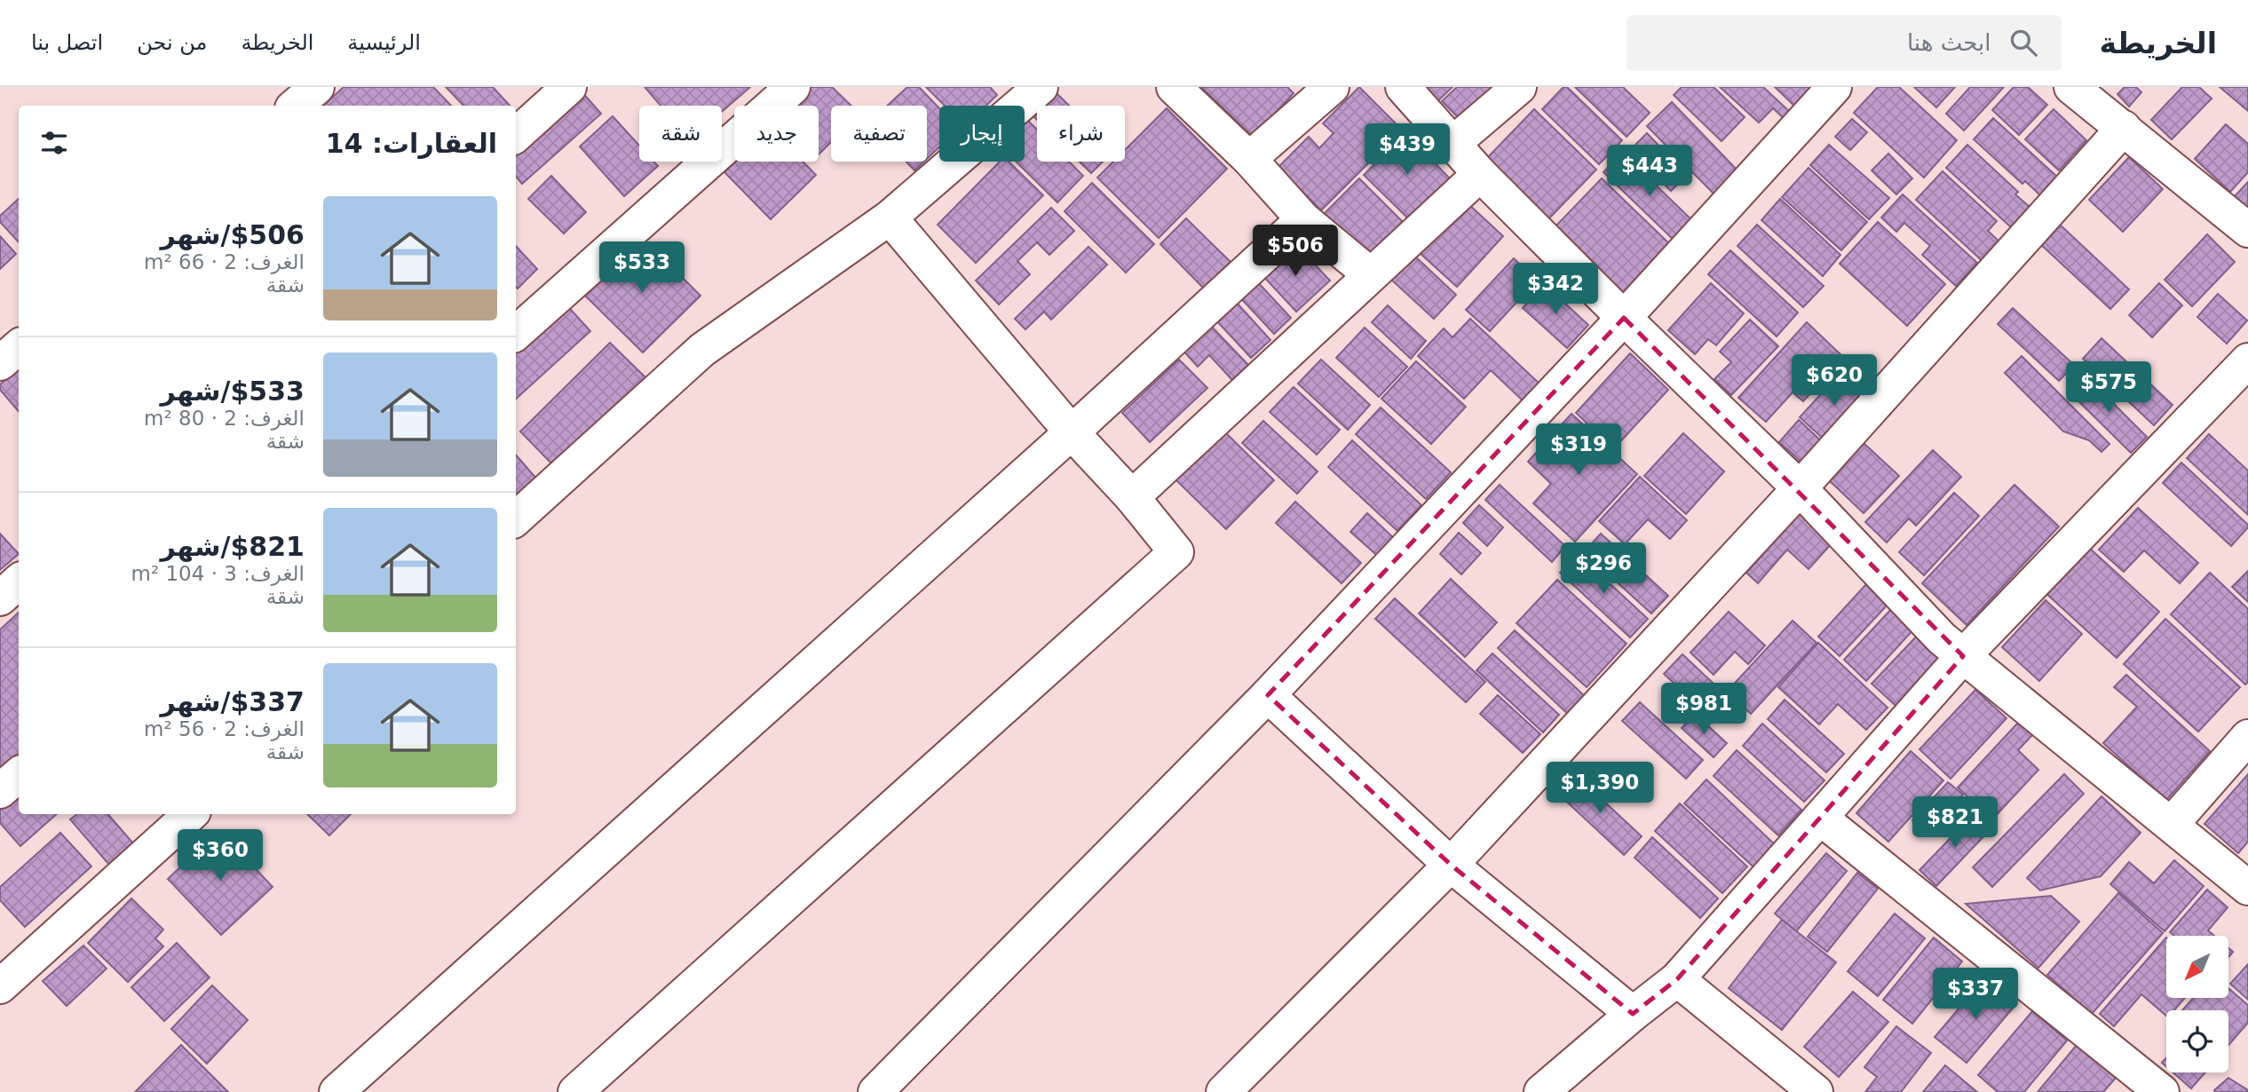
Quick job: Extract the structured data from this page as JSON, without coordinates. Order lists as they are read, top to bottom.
{
  "north": "bottom left",
  "page": {
    "header": "الخريطة",
    "search": "ابحث هنا",
    "nav": [
      "الرئيسية",
      "الخريطة",
      "من نحن",
      "اتصل بنا"
    ],
    "chip": [
      "شراء",
      "إيجار",
      "تصفية",
      "جديد",
      "شقة"
    ],
    "heading": "العقارات: 14",
    "price": [
      "$439",
      "$443",
      "$506",
      "$533",
      "$342",
      "$620",
      "$575",
      "$319",
      "$296",
      "$981",
      "$1,390",
      "$821",
      "$360",
      "$337"
    ],
    "list": [
      {
        "name": "$506/شهر",
        "note": "الغرف: 2 · 66 m² · شقة"
      },
      {
        "name": "$533/شهر",
        "note": "الغرف: 2 · 80 m² · شقة"
      },
      {
        "name": "$821/شهر",
        "note": "الغرف: 3 · 104 m² · شقة"
      },
      {
        "name": "$337/شهر",
        "note": "الغرف: 2 · 56 m² · شقة"
      }
    ]
  }
}
